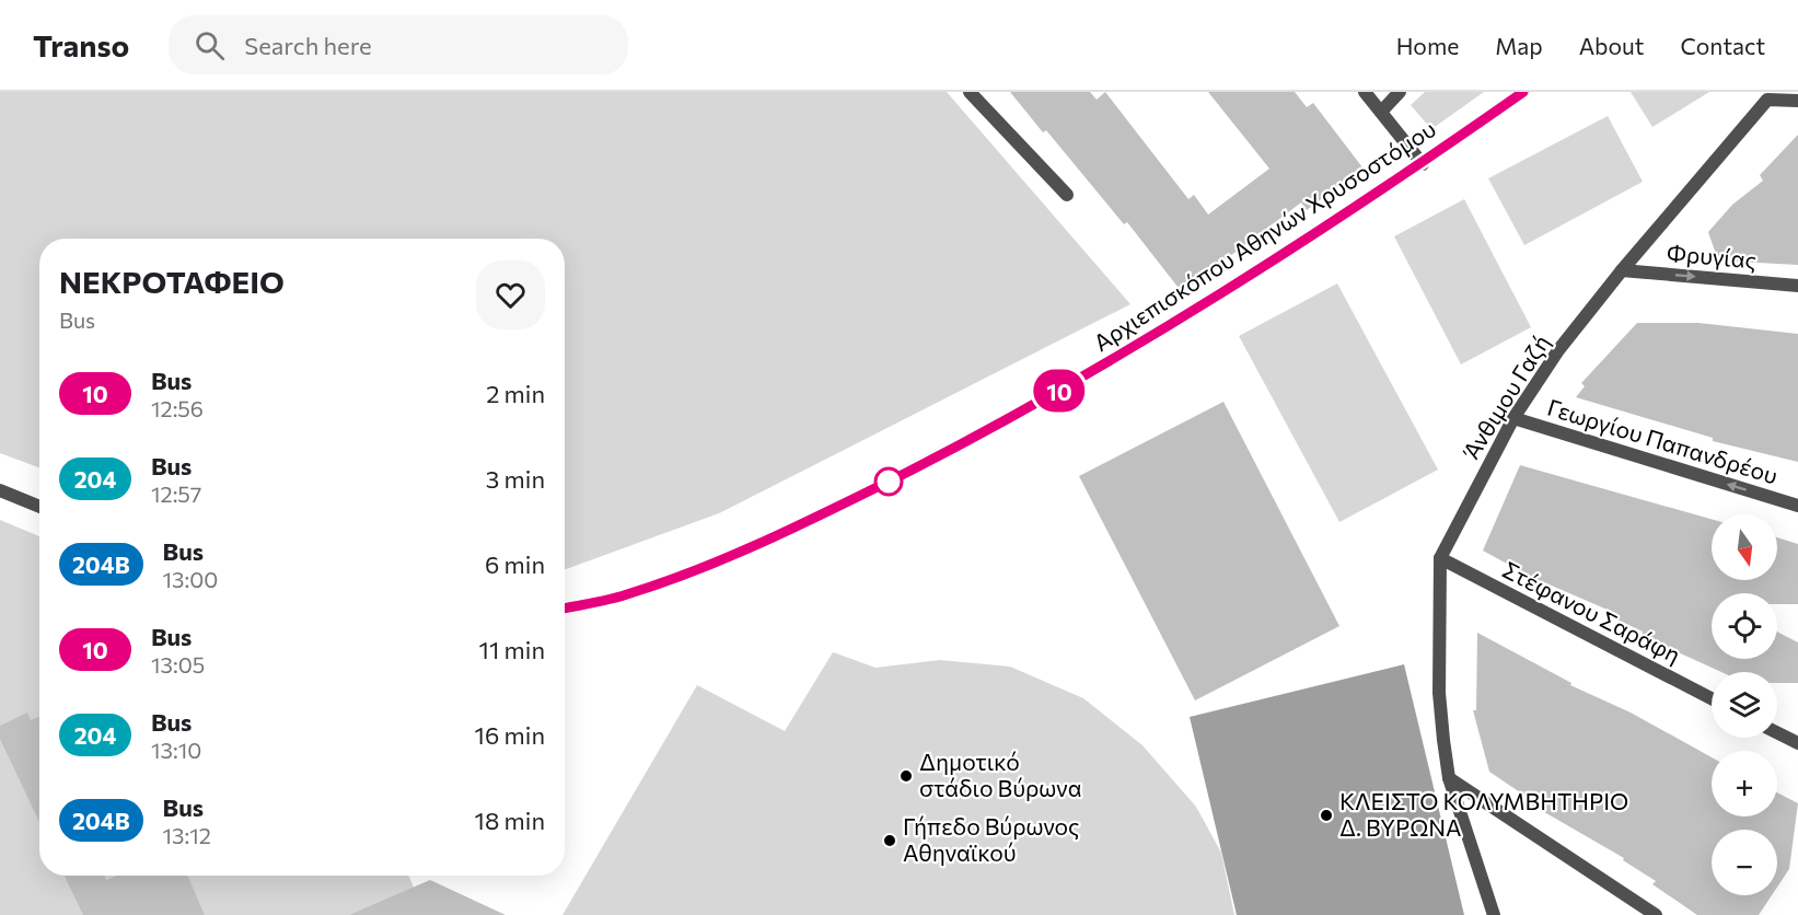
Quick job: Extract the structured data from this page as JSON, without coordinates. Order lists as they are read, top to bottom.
{
  "streets": {
    "street": [
      "Αρχιεπισκόπου Αθηνών Χρυσοστόμου",
      "Φρυγίας",
      "Άνθιμου Γαζή",
      "Γεωργίου Παπανδρέου",
      "Στέφανου Σαράφη"
    ]
  },
  "crossings": [
    ["Φρυγίας", "Άνθιμου Γαζή"],
    ["Άνθιμου Γαζή", "Γεωργίου Παπανδρέου"],
    ["Άνθιμου Γαζή", "Στέφανου Σαράφη"]
  ],
  "one_way": ["Φρυγίας", "Γεωργίου Παπανδρέου"],
  "places": ["Δημοτικό στάδιο Βύρωνα", "ΚΛΕΙΣΤΟ ΚΟΛΥΜΒΗΤΗΡΙΟ Δ. ΒΥΡΩΝΑ", "Γήπεδο Βύρωνος Αθηναϊκού"],
  "lines": ["bus line 10"],
  "north": "bottom",
  "page": {
    "header": "Transo",
    "search": "Search here",
    "nav": [
      "Home",
      "Map",
      "About",
      "Contact"
    ],
    "on_map": "10",
    "heading": ["ΝΕΚΡΟΤΑΦΕΙΟ", "Bus"],
    "list": [
      {
        "mark": "10",
        "name": "Bus",
        "note": "12:56",
        "value": "2 min"
      },
      {
        "mark": "204",
        "name": "Bus",
        "note": "12:57",
        "value": "3 min"
      },
      {
        "mark": "204B",
        "name": "Bus",
        "note": "13:00",
        "value": "6 min"
      },
      {
        "mark": "10",
        "name": "Bus",
        "note": "13:05",
        "value": "11 min"
      },
      {
        "mark": "204",
        "name": "Bus",
        "note": "13:10",
        "value": "16 min"
      },
      {
        "mark": "204B",
        "name": "Bus",
        "note": "13:12",
        "value": "18 min"
      }
    ],
    "map_buttons": ["+", "−"]
  }
}
